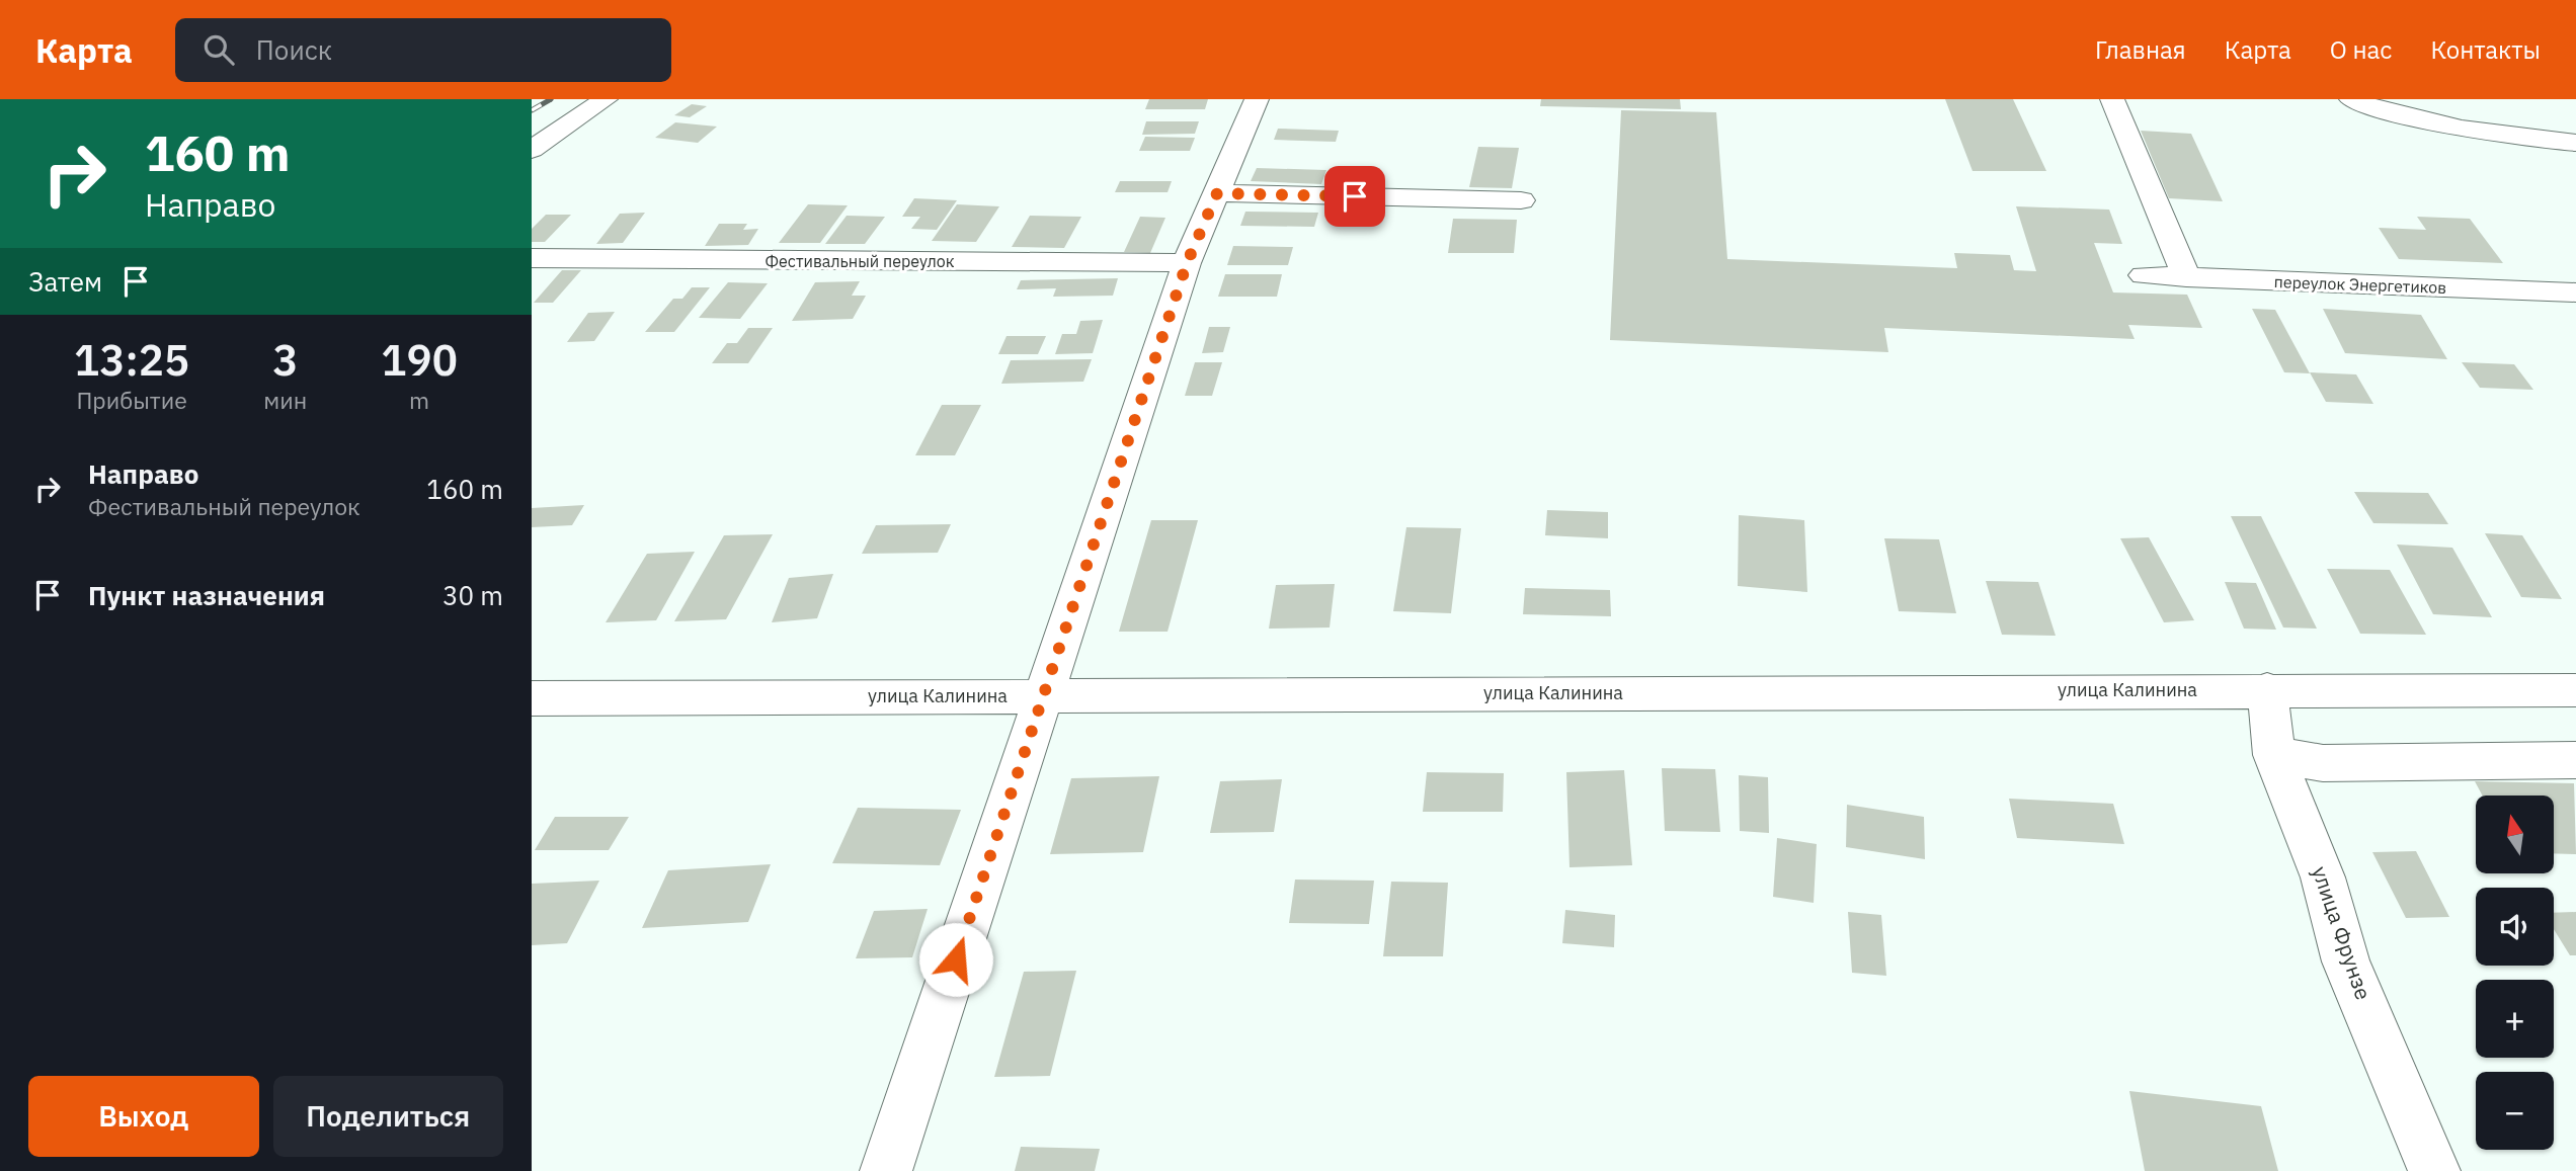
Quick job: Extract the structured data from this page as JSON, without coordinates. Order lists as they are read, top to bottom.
{
  "streets": {
    "street": [
      "Фестивальный переулок",
      "переулок Энергетиков",
      "улица Калинина",
      "улица Фрунзе"
    ]
  },
  "crossings": [
    ["улица Калинина", "улица Фрунзе"]
  ],
  "north": "top",
  "page": {
    "header": "Карта",
    "search": "Поиск",
    "nav": [
      "Главная",
      "Карта",
      "О нас",
      "Контакты"
    ],
    "turn": ["160 m", "Направо"],
    "then": "Затем",
    "eta": [
      "13:25",
      "Прибытие",
      "3",
      "мин",
      "190",
      "m"
    ],
    "list": [
      {
        "name": "Направо",
        "note": "Фестивальный переулок",
        "value": "160 m"
      },
      {
        "name": "Пункт назначения",
        "value": "30 m"
      }
    ],
    "map_buttons": ["+", "−"],
    "buttons": ["Выход", "Поделиться"]
  }
}
